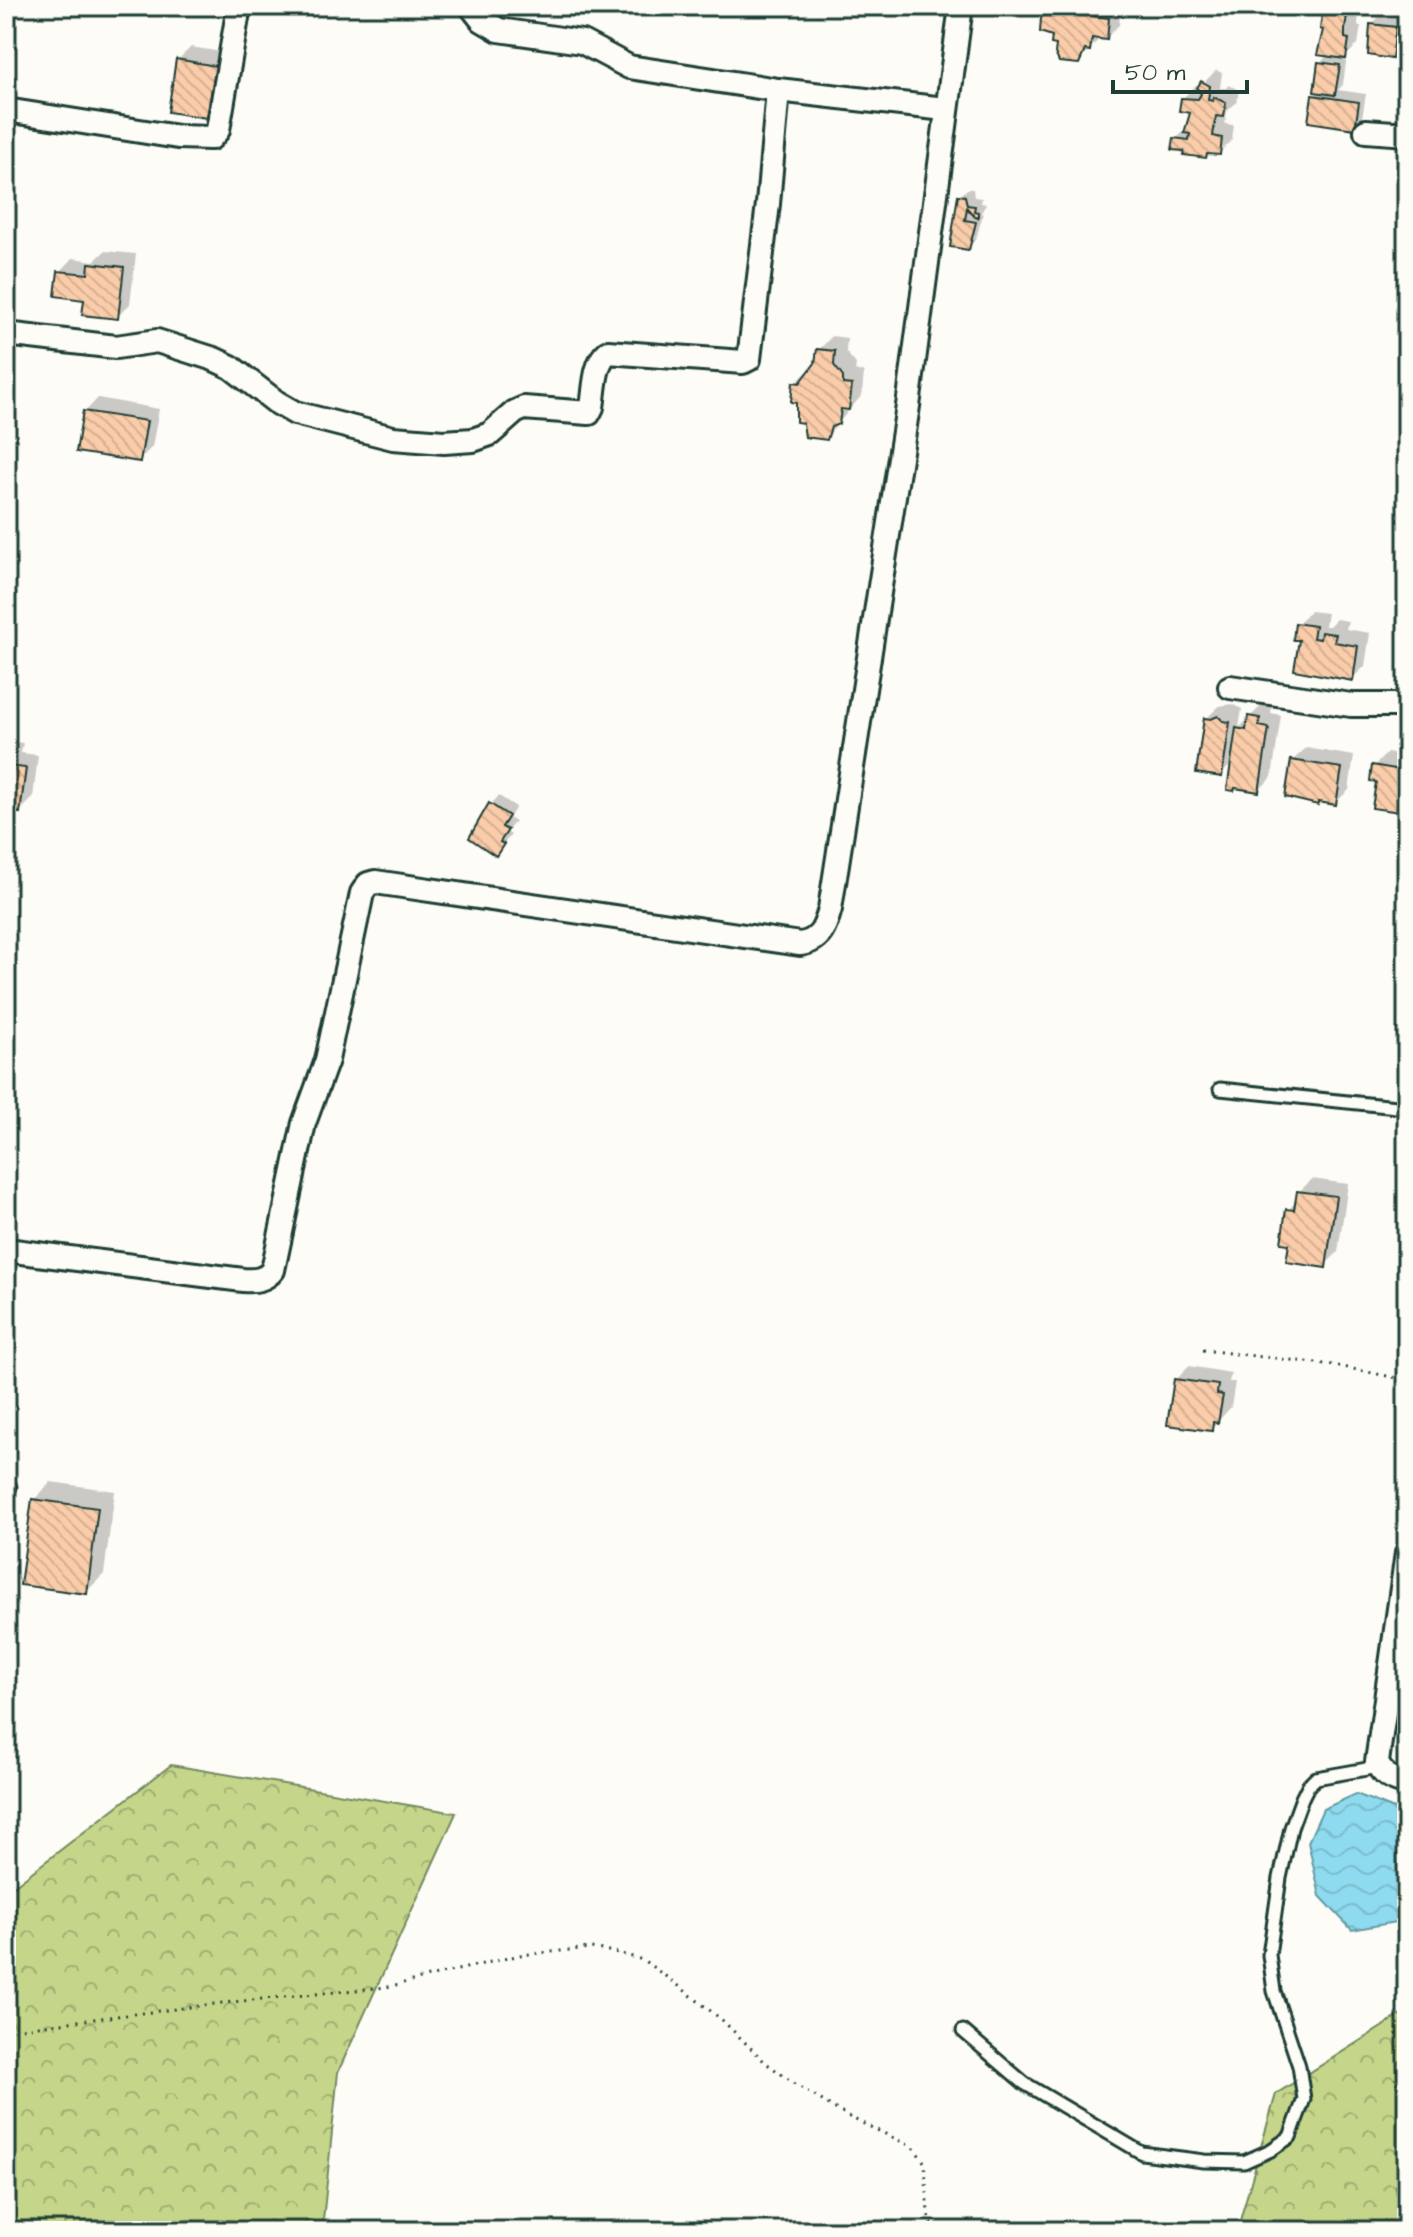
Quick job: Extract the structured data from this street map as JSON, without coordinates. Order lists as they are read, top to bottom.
{
  "scale_bar": "50 m"
}
